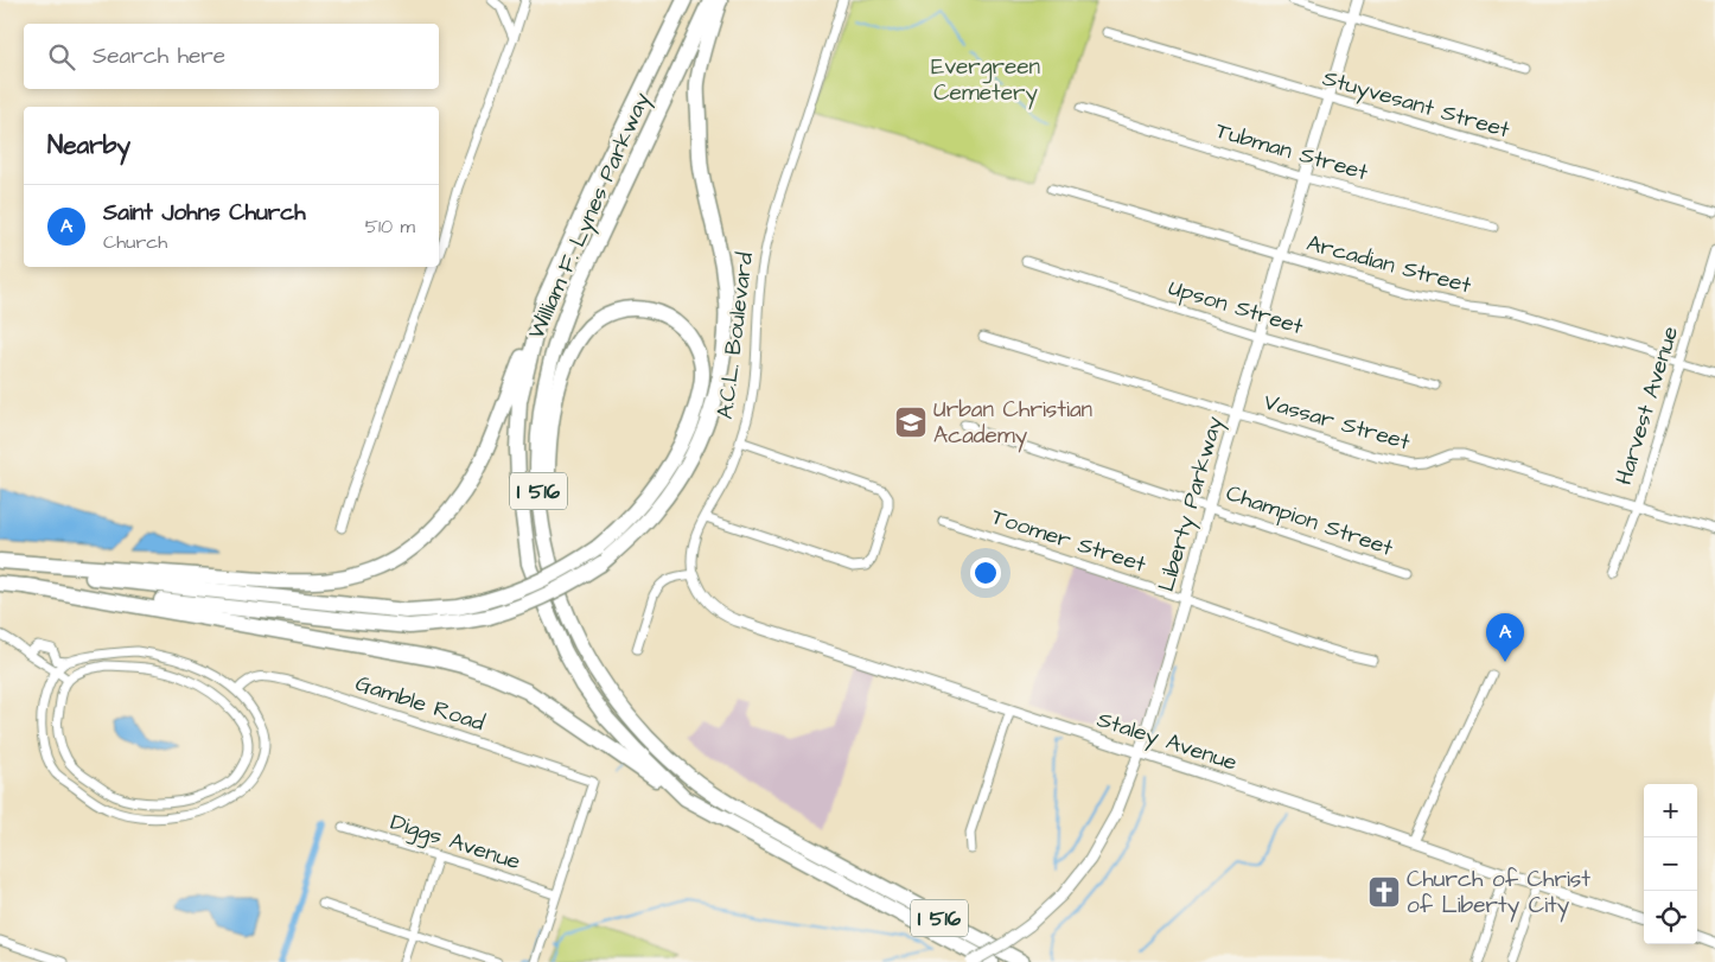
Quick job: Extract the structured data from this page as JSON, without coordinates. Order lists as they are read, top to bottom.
{
  "streets": {
    "highway": ["William F. Lynes Parkway", "I 516"],
    "street": [
      "Stuyvesant Street",
      "Tubman Street",
      "Arcadian Street",
      "Upson Street",
      "A.C.L. Boulevard",
      "Harvest Avenue",
      "Vassar Street",
      "Liberty Parkway",
      "Champion Street",
      "Toomer Street",
      "Gamble Road",
      "Staley Avenue",
      "Diggs Avenue"
    ]
  },
  "crossings": [
    ["Stuyvesant Street", "Liberty Parkway"],
    ["Tubman Street", "Liberty Parkway"],
    ["Arcadian Street", "Harvest Avenue"],
    ["Arcadian Street", "Liberty Parkway"],
    ["Upson Street", "Liberty Parkway"],
    ["A.C.L. Boulevard", "Staley Avenue"],
    ["Harvest Avenue", "Vassar Street"],
    ["Vassar Street", "Liberty Parkway"],
    ["Liberty Parkway", "Champion Street"],
    ["Liberty Parkway", "Toomer Street"],
    ["Liberty Parkway", "Staley Avenue"],
    ["Gamble Road", "Diggs Avenue"]
  ],
  "parks": ["Evergreen Cemetery"],
  "places": {
    "school or university": ["Urban Christian Academy"],
    "church": ["Church of Christ of Liberty City"]
  },
  "page": {
    "search": "Search here",
    "heading": "Nearby",
    "list": [
      {
        "mark": "A",
        "name": "Saint Johns Church",
        "note": "Church",
        "value": "510 m"
      }
    ],
    "pins": "A",
    "map_buttons": ["+", "−"]
  }
}
